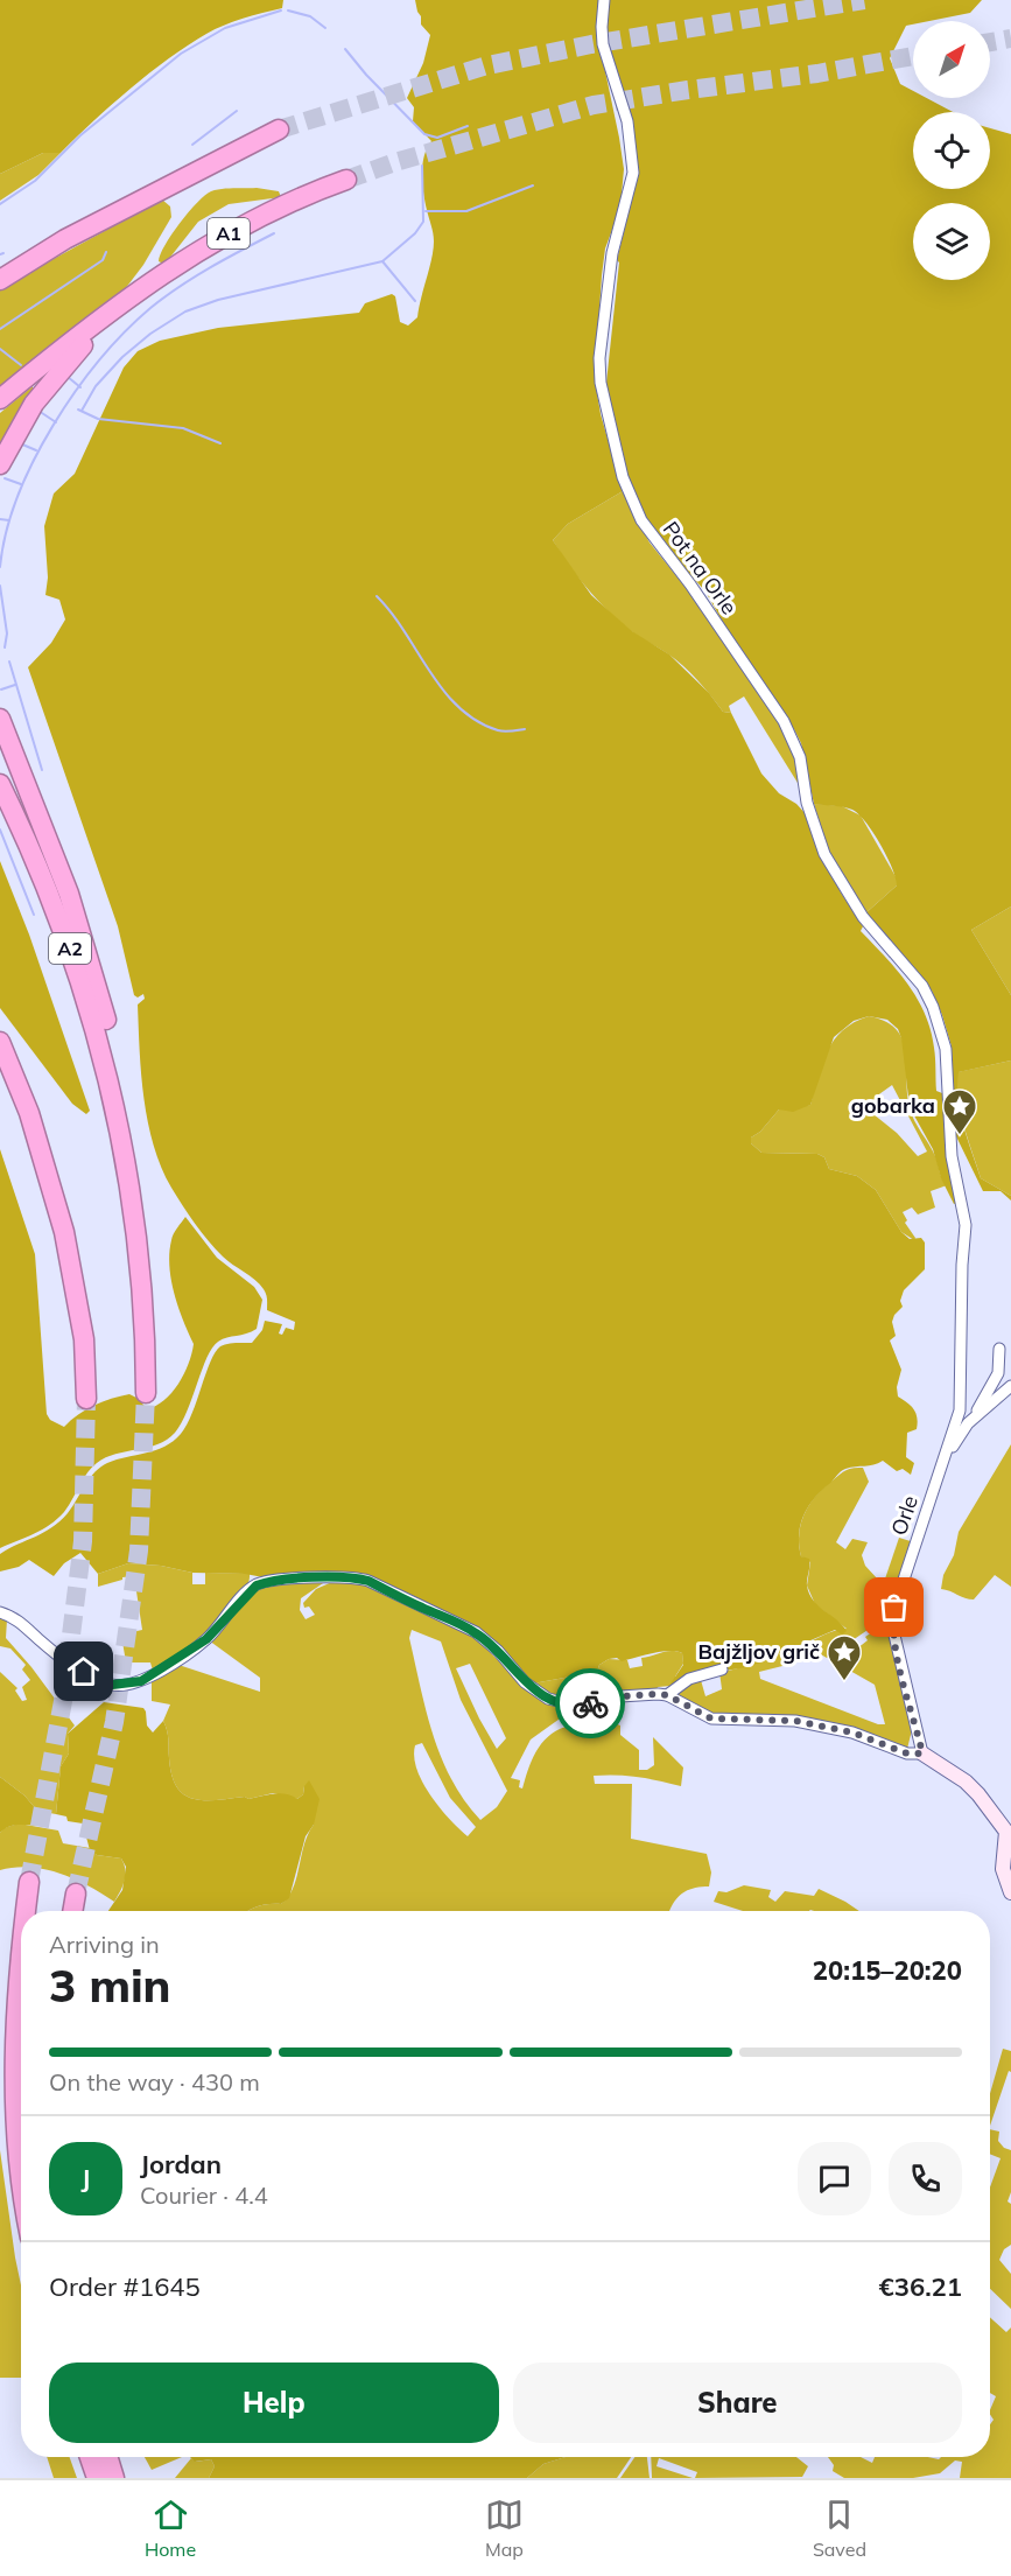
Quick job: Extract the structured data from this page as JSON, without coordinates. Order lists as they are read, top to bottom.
{
  "streets": {
    "highway": ["A1", "A2"],
    "street": ["Pot na Orle", "Orle"]
  },
  "crossings": [
    ["Pot na Orle", "Orle"]
  ],
  "places": {
    "place": ["gobarka", "Bajžljov grič"]
  },
  "north": "top right",
  "page": {
    "heading": ["3 min", "Arriving in", "20:15–20:20"],
    "panel": [
      "Jordan",
      "Courier · 4.4",
      "Order #1645",
      "€36.21"
    ],
    "bar": "On the way · 430 m",
    "round": "J",
    "buttons": ["Help", "Share"],
    "tabs": ["Home", "Map", "Saved"]
  }
}
